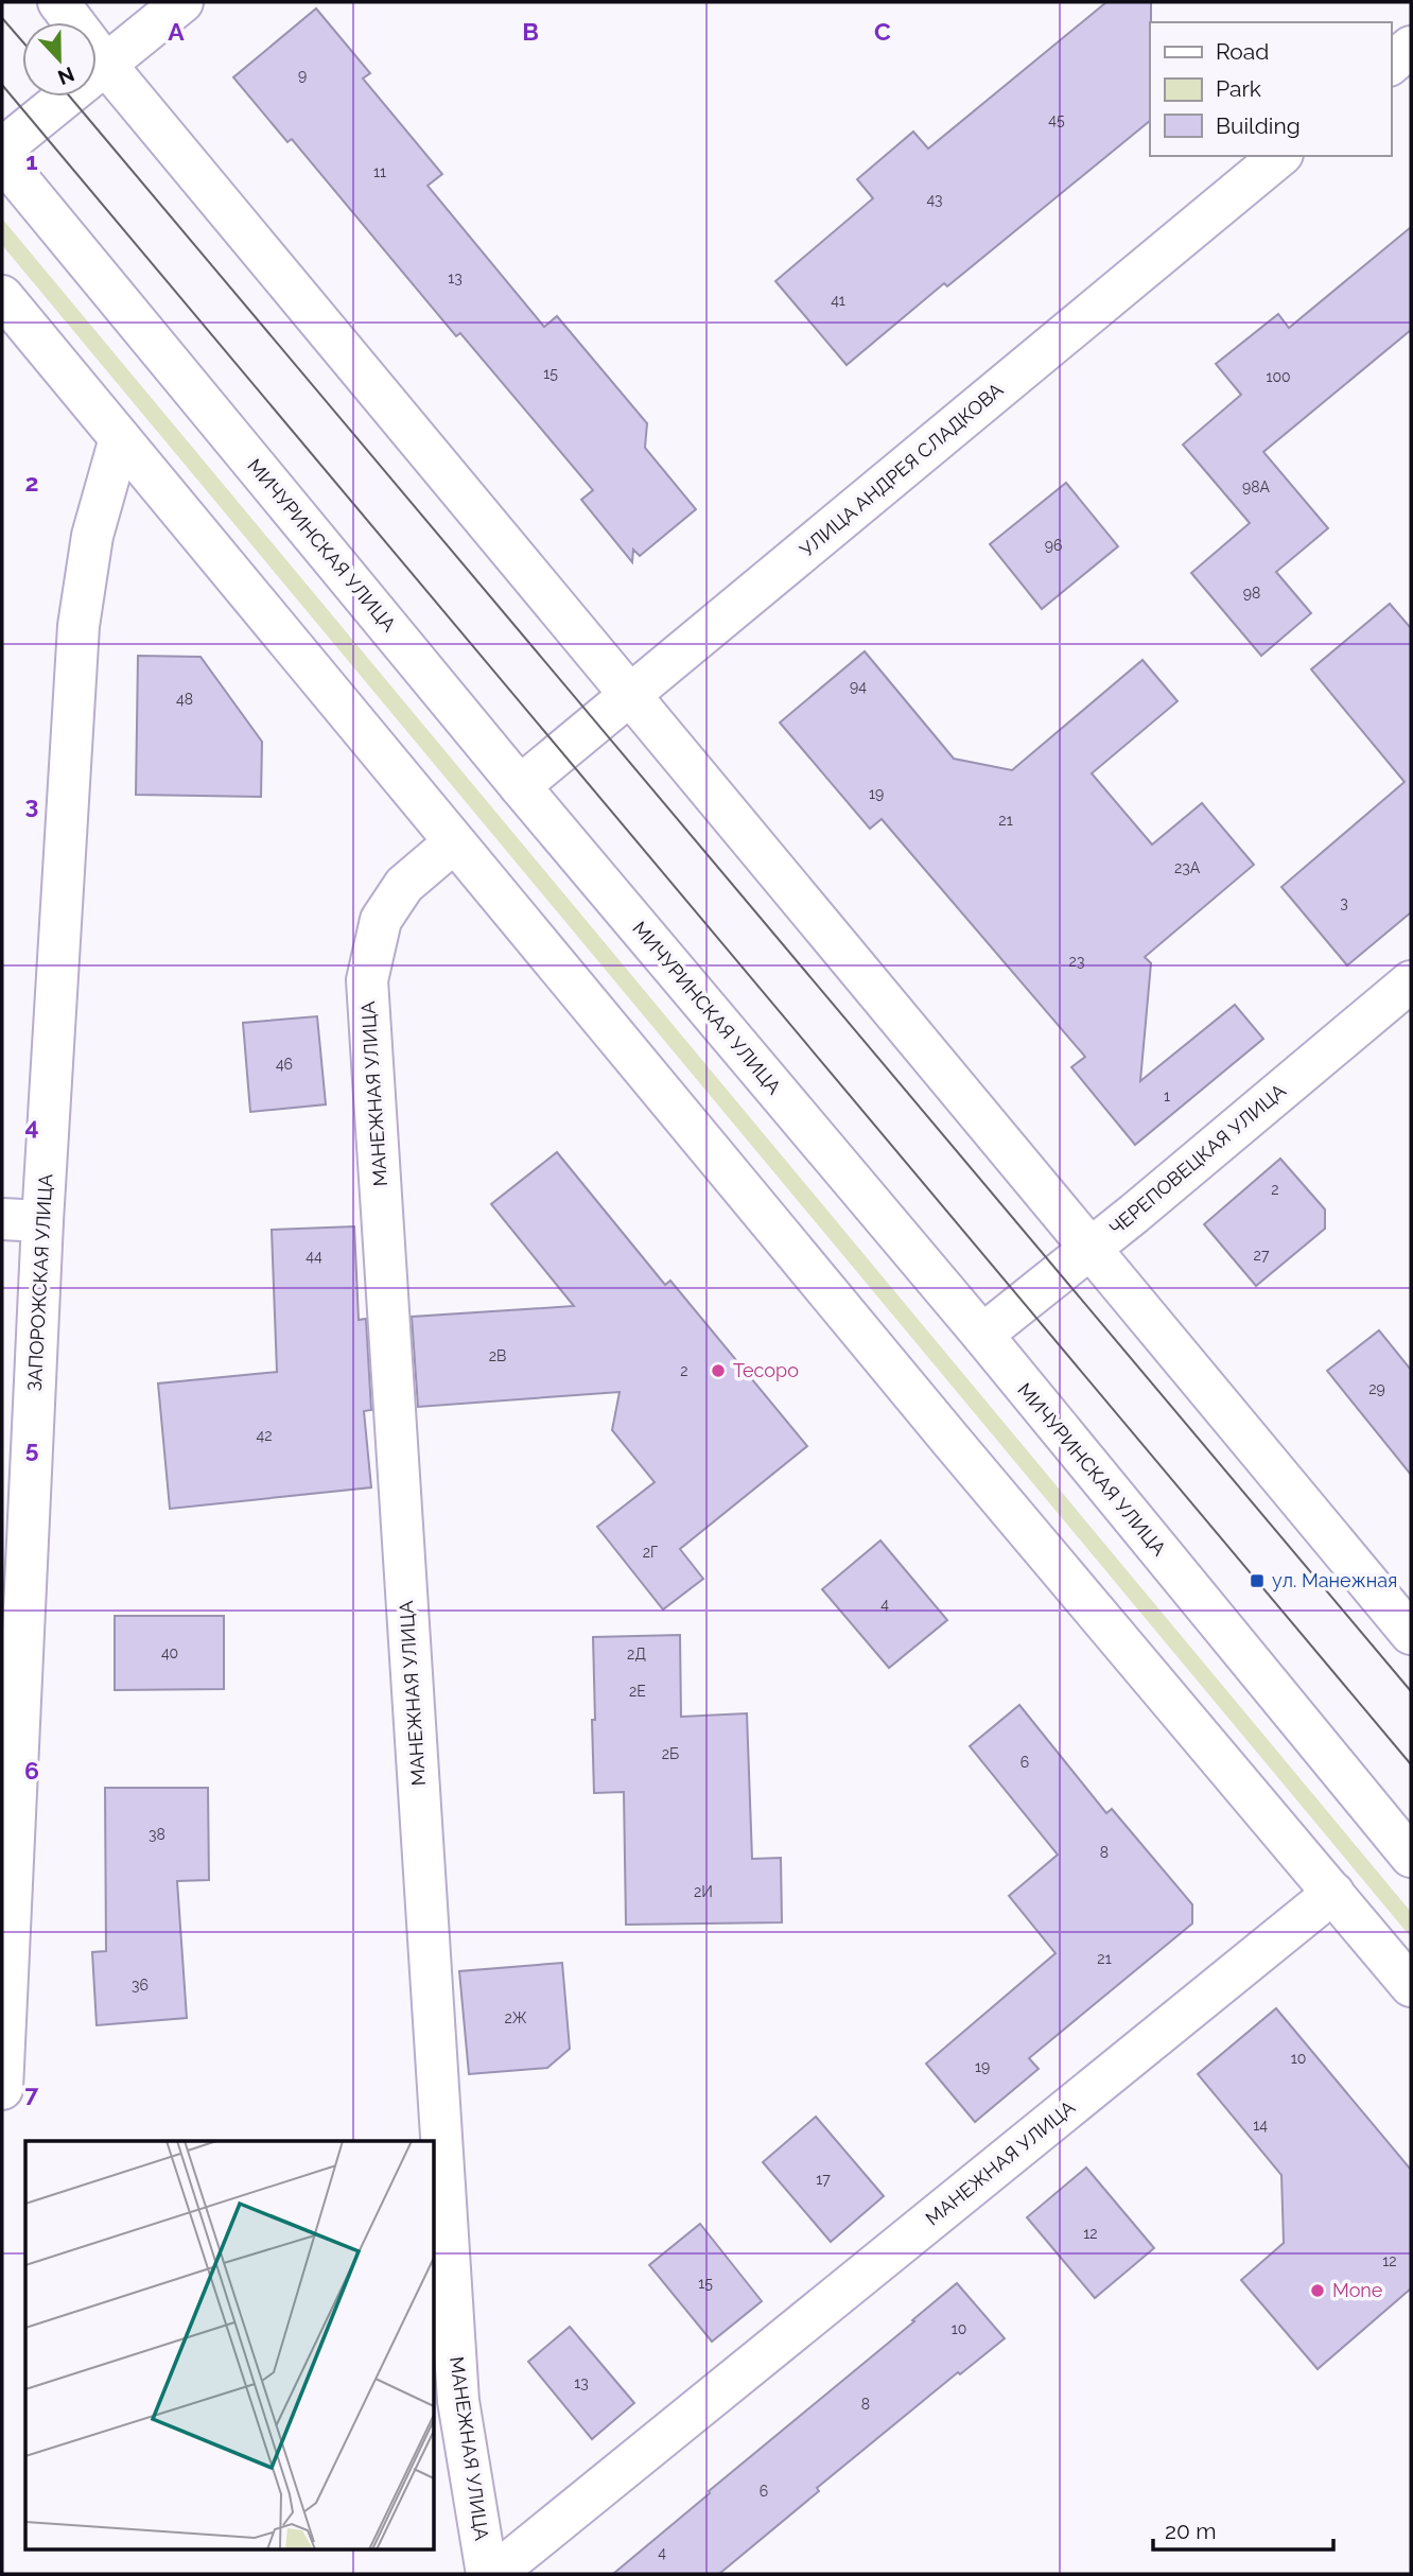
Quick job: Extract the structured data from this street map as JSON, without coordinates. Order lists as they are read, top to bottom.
{
  "streets": {
    "street": [
      "УЛИЦА АНДРЕЯ СЛАДКОВА",
      "МИЧУРИНСКАЯ УЛИЦА",
      "МАНЕЖНАЯ УЛИЦА",
      "ЧЕРЕПОВЕЦКАЯ УЛИЦА",
      "ЗАПОРОЖСКАЯ УЛИЦА"
    ]
  },
  "crossings": [
    ["УЛИЦА АНДРЕЯ СЛАДКОВА", "МИЧУРИНСКАЯ УЛИЦА"],
    ["МИЧУРИНСКАЯ УЛИЦА", "ЧЕРЕПОВЕЦКАЯ УЛИЦА"]
  ],
  "places": {
    "other": ["Тесоро", "Mone"],
    "transit": ["ул. Манежная"]
  },
  "house_numbers": [
    "9",
    "45",
    "11",
    "43",
    "13",
    "41",
    "15",
    "100",
    "98А",
    "96",
    "98",
    "94",
    "48",
    "19",
    "21",
    "23А",
    "3",
    "23",
    "46",
    "1",
    "2",
    "27",
    "44",
    "2В",
    "2",
    "29",
    "42",
    "2Г",
    "4",
    "40",
    "2Д",
    "2Е",
    "2Б",
    "6",
    "38",
    "8",
    "2И",
    "21",
    "36",
    "2Ж",
    "10",
    "19",
    "14",
    "17",
    "12",
    "12",
    "15",
    "10",
    "13",
    "8",
    "6",
    "4"
  ],
  "legend": ["Road", "Park", "Building"],
  "scale_bar": "20 m",
  "north": "bottom",
  "grid": {
    "columns": ["A", "B", "C"],
    "rows": [
      "1",
      "2",
      "3",
      "4",
      "5",
      "6",
      "7"
    ]
  }
}
